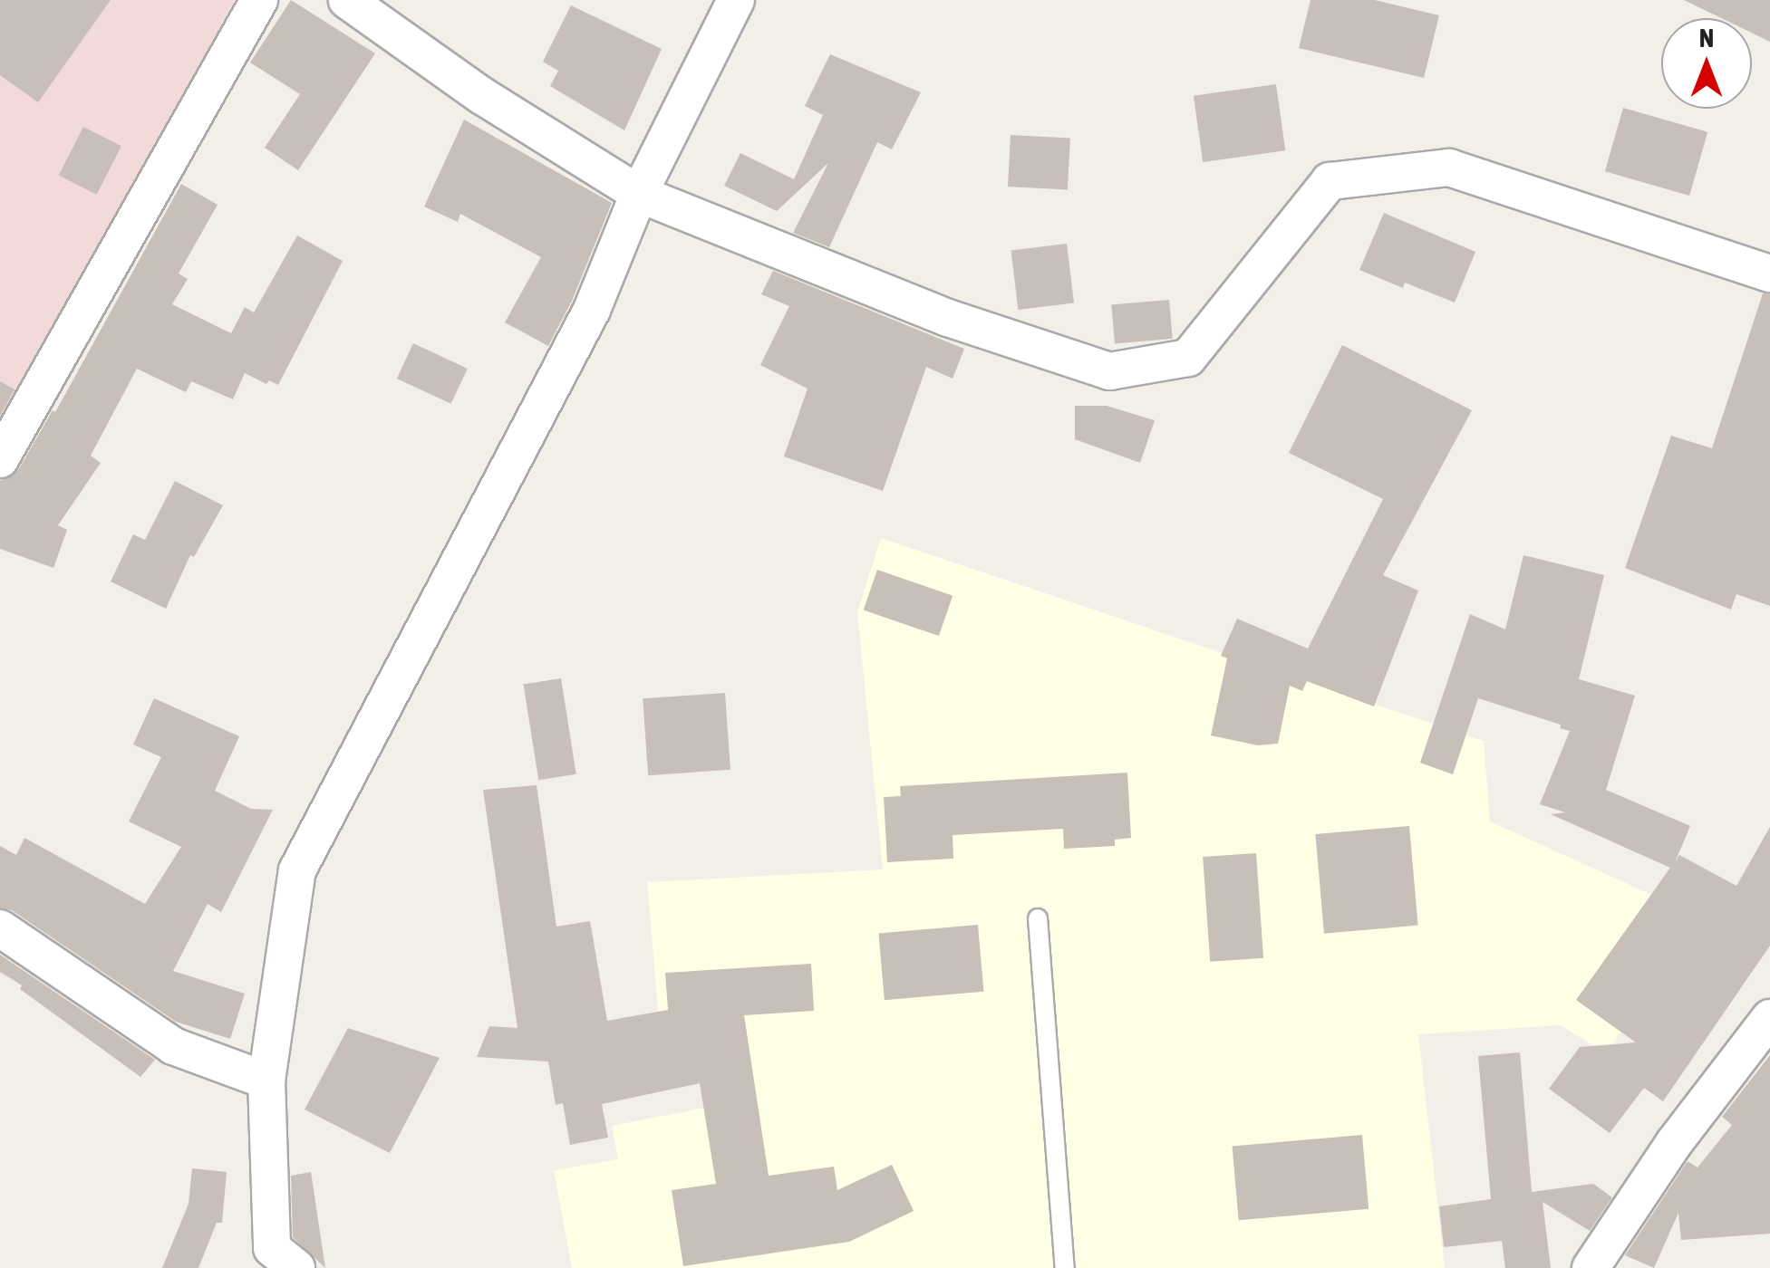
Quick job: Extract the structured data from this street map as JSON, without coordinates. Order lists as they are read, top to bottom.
{
  "north": "top"
}
